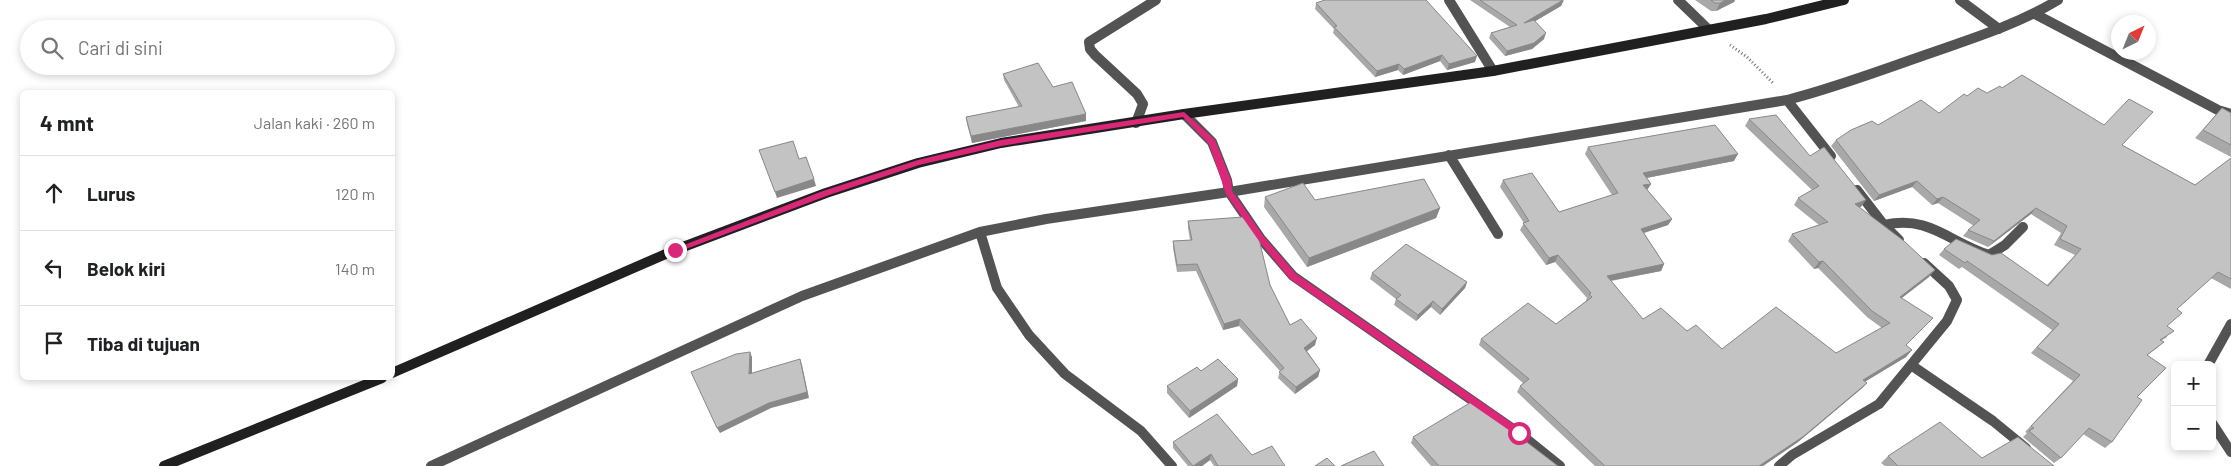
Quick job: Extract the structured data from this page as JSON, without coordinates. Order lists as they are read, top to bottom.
{
  "north": "top right",
  "page": {
    "search": "Cari di sini",
    "heading": ["4 mnt", "Jalan kaki · 260 m"],
    "list": [
      ["Lurus", "120 m"],
      ["Belok kiri", "140 m"],
      "Tiba di tujuan"
    ],
    "map_buttons": ["+", "−"]
  }
}
